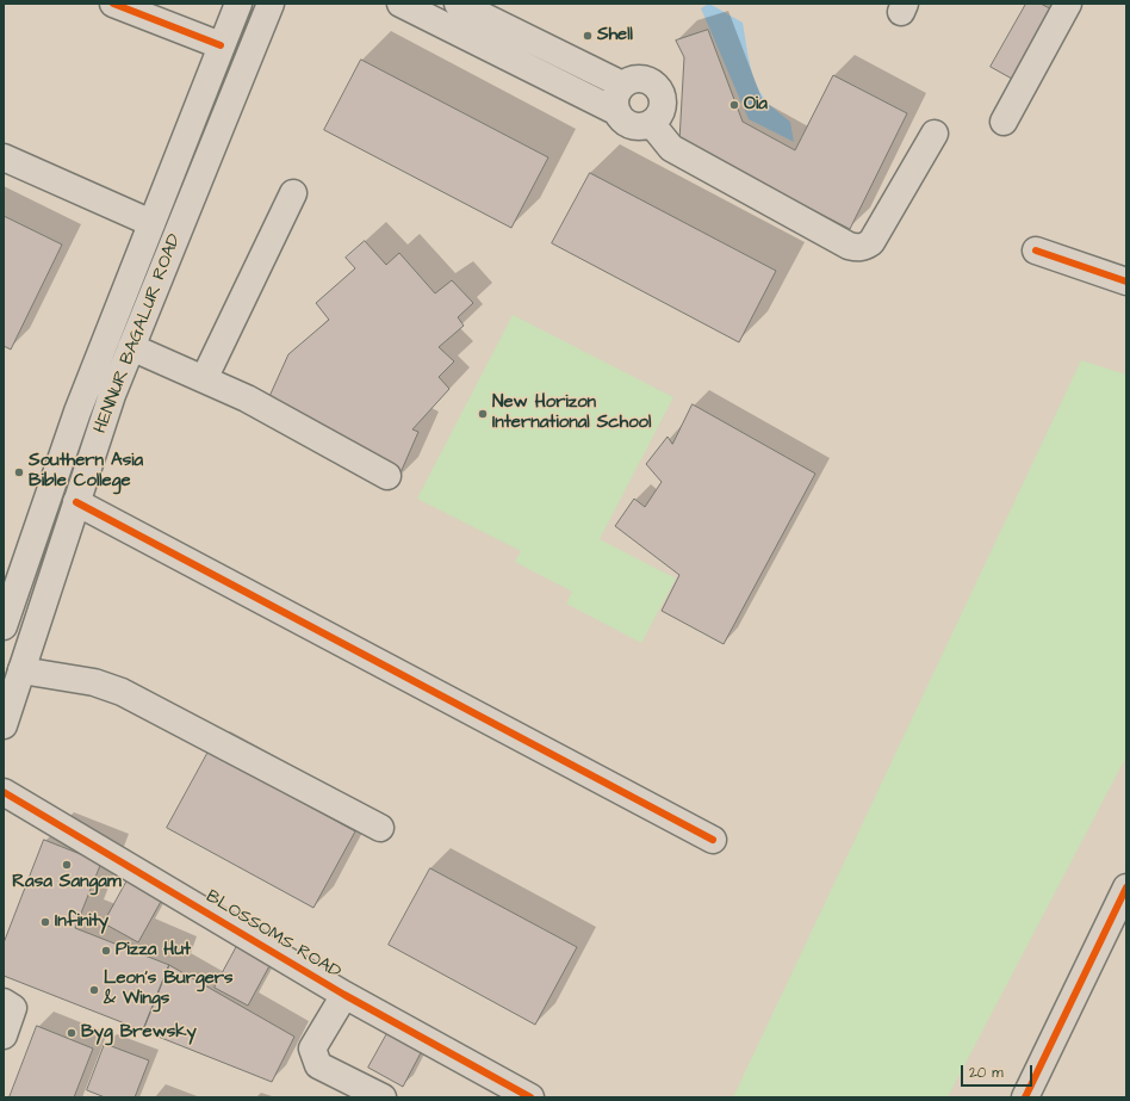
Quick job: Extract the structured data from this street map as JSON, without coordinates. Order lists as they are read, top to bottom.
{
  "streets": {
    "street": ["HENNUR BAGALUR ROAD", "BLOSSOMS ROAD"]
  },
  "places": [
    "Shell",
    "Oia",
    "New Horizon International School",
    "Southern Asia Bible College",
    "Rasa Sangam",
    "Infinity",
    "Pizza Hut",
    "Leon's Burgers & Wings",
    "Byg Brewsky"
  ],
  "scale_bar": "20 m"
}
